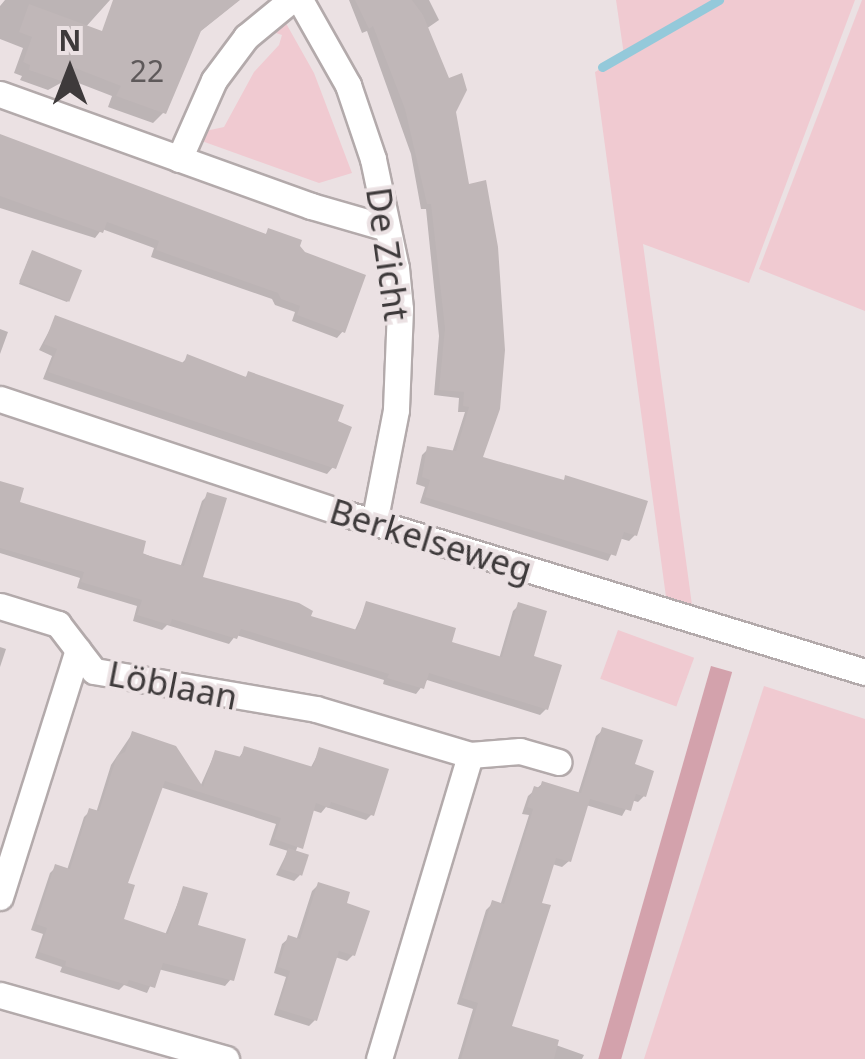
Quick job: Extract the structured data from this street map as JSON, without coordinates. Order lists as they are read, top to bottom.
{
  "streets": {
    "street": ["De Zicht", "Berkelseweg", "Löblaan"]
  },
  "crossings": [
    ["De Zicht", "Berkelseweg"]
  ],
  "house_numbers": ["22"],
  "north": "top"
}
